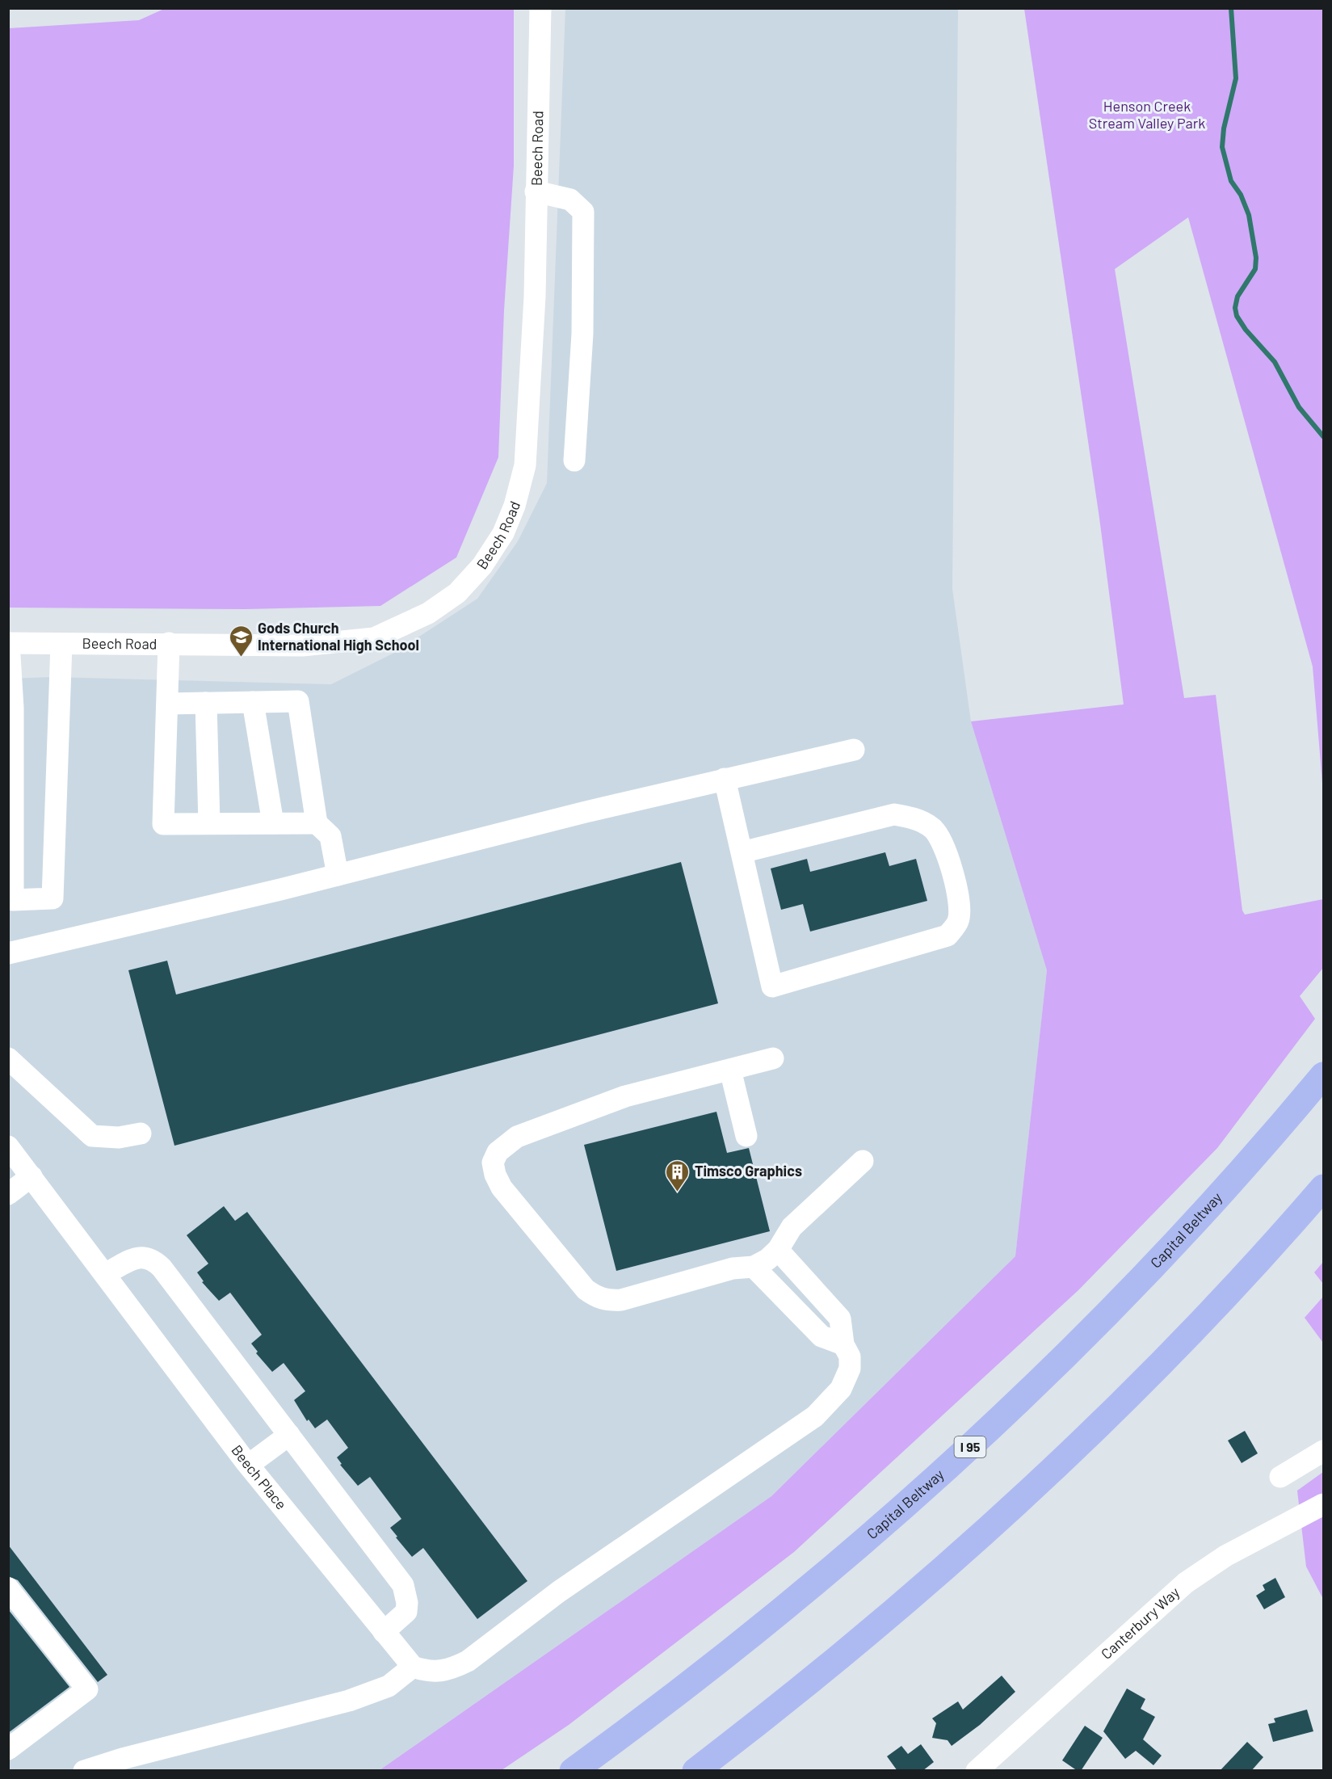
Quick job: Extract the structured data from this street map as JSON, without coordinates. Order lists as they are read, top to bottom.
{
  "streets": {
    "highway": ["Capital Beltway", "I 95"],
    "street": ["Beech Road", "Beech Place", "Canterbury Way"]
  },
  "parks": ["Henson Creek Stream Valley Park"],
  "places": {
    "school or university": ["Gods Church International High School"],
    "building": ["Timsco Graphics"]
  }
}
